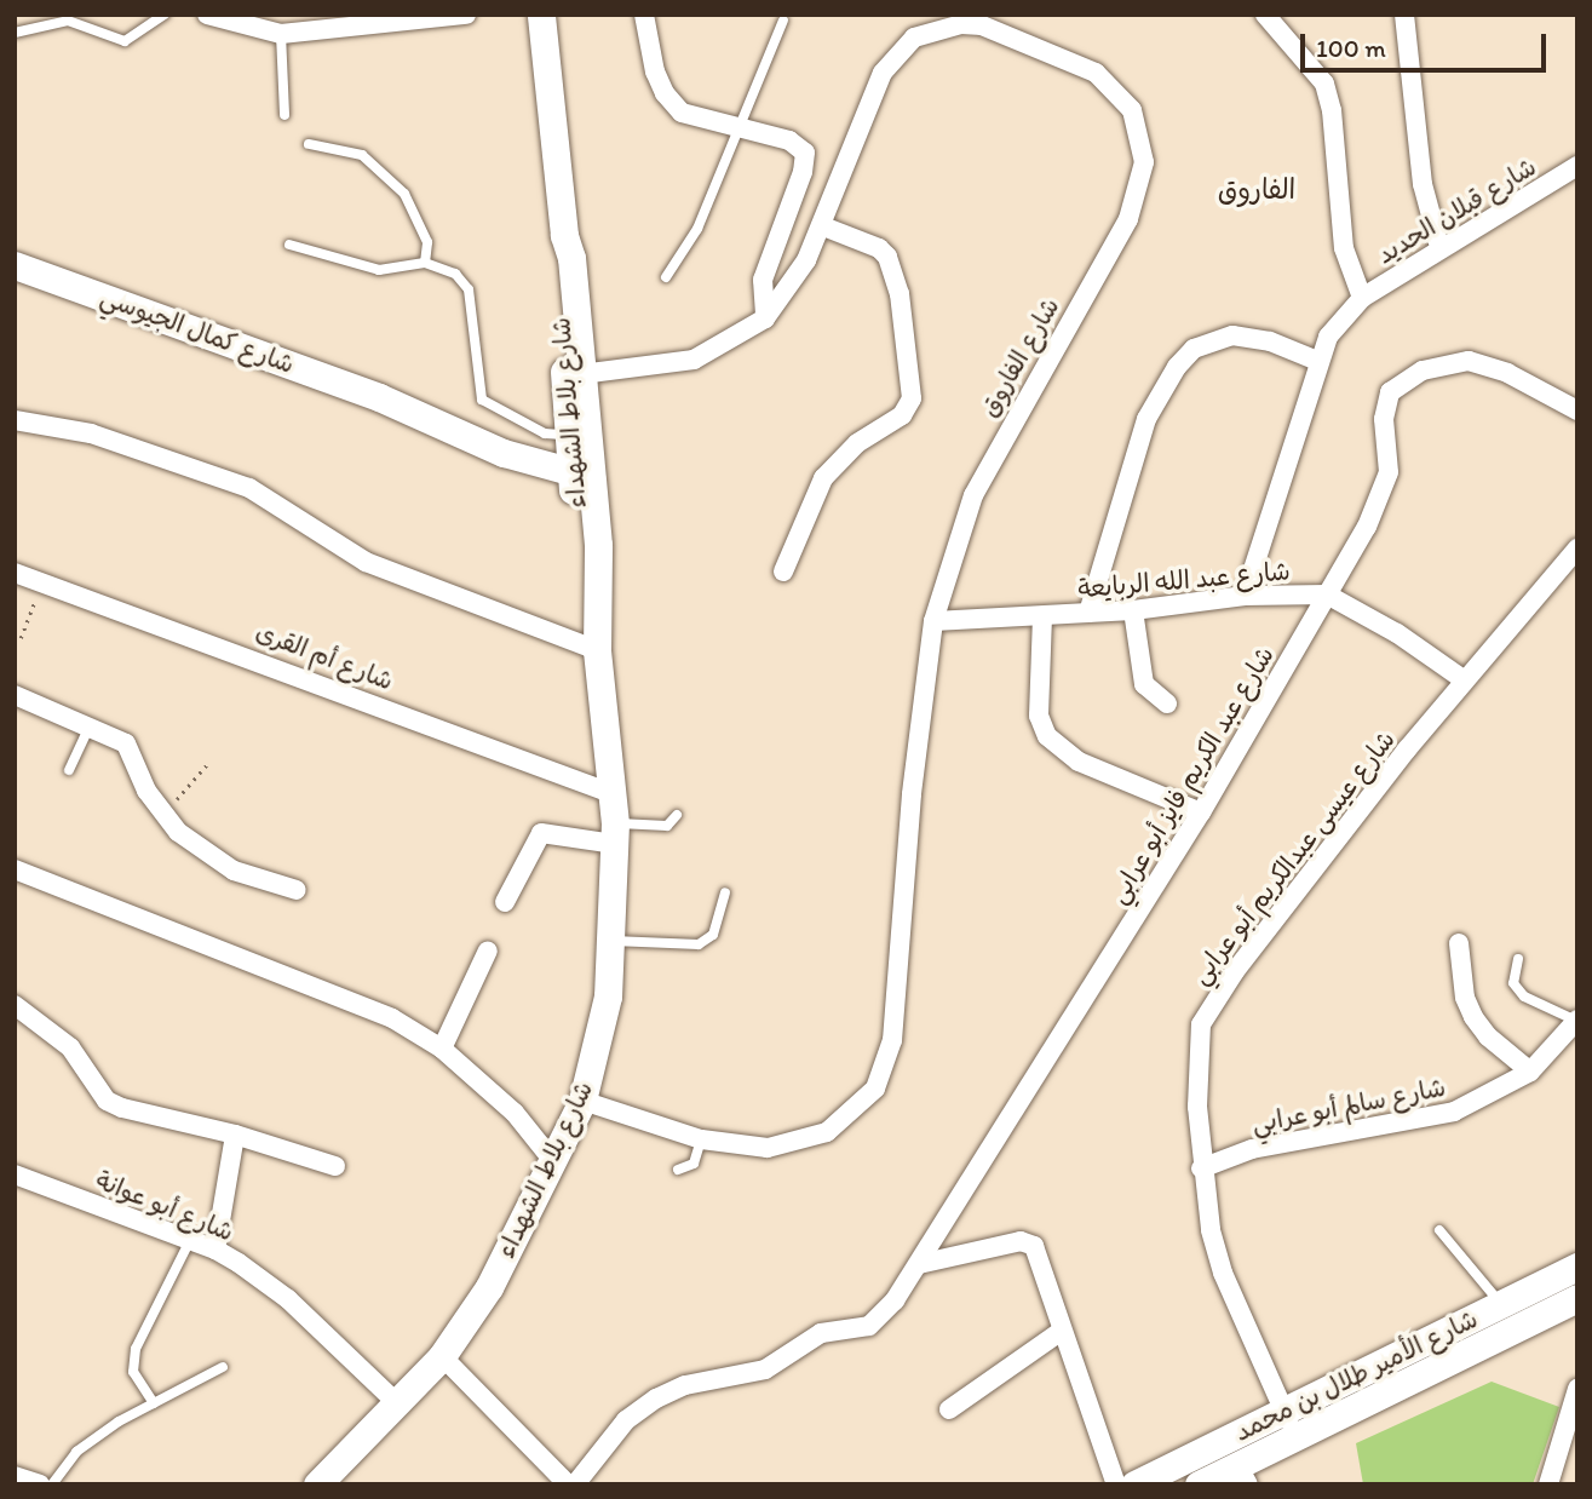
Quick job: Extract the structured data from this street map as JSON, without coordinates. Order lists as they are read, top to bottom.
{
  "streets": {
    "street": [
      "شارع قبلان الحديد",
      "شارع كمال الجيوسي",
      "شارع الفاروق",
      "شارع بلاط الشهداء",
      "شارع عبد الله الربايعة",
      "شارع أم القرى",
      "شارع عبد الكريم فايز أبو عرابي",
      "شارع عيسى عبدالكريم أبو عرابي",
      "شارع سالم أبو عرابي",
      "شارع أبو عوانة",
      "شارع الأمير طلال بن محمد"
    ]
  },
  "crossings": [
    ["شارع قبلان الحديد", "شارع عبد الله الربايعة"],
    ["شارع كمال الجيوسي", "شارع بلاط الشهداء"],
    ["شارع الفاروق", "شارع بلاط الشهداء"],
    ["شارع الفاروق", "شارع عبد الله الربايعة"],
    ["شارع بلاط الشهداء", "شارع أم القرى"],
    ["شارع بلاط الشهداء", "شارع أبو عوانة"],
    ["شارع عبد الله الربايعة", "شارع عبد الكريم فايز أبو عرابي"],
    ["شارع عبد الله الربايعة", "شارع عيسى عبدالكريم أبو عرابي"],
    ["شارع عيسى عبدالكريم أبو عرابي", "شارع سالم أبو عرابي"],
    ["شارع عيسى عبدالكريم أبو عرابي", "شارع الأمير طلال بن محمد"]
  ],
  "districts": ["الفاروق"],
  "scale_bar": "100 m"
}
